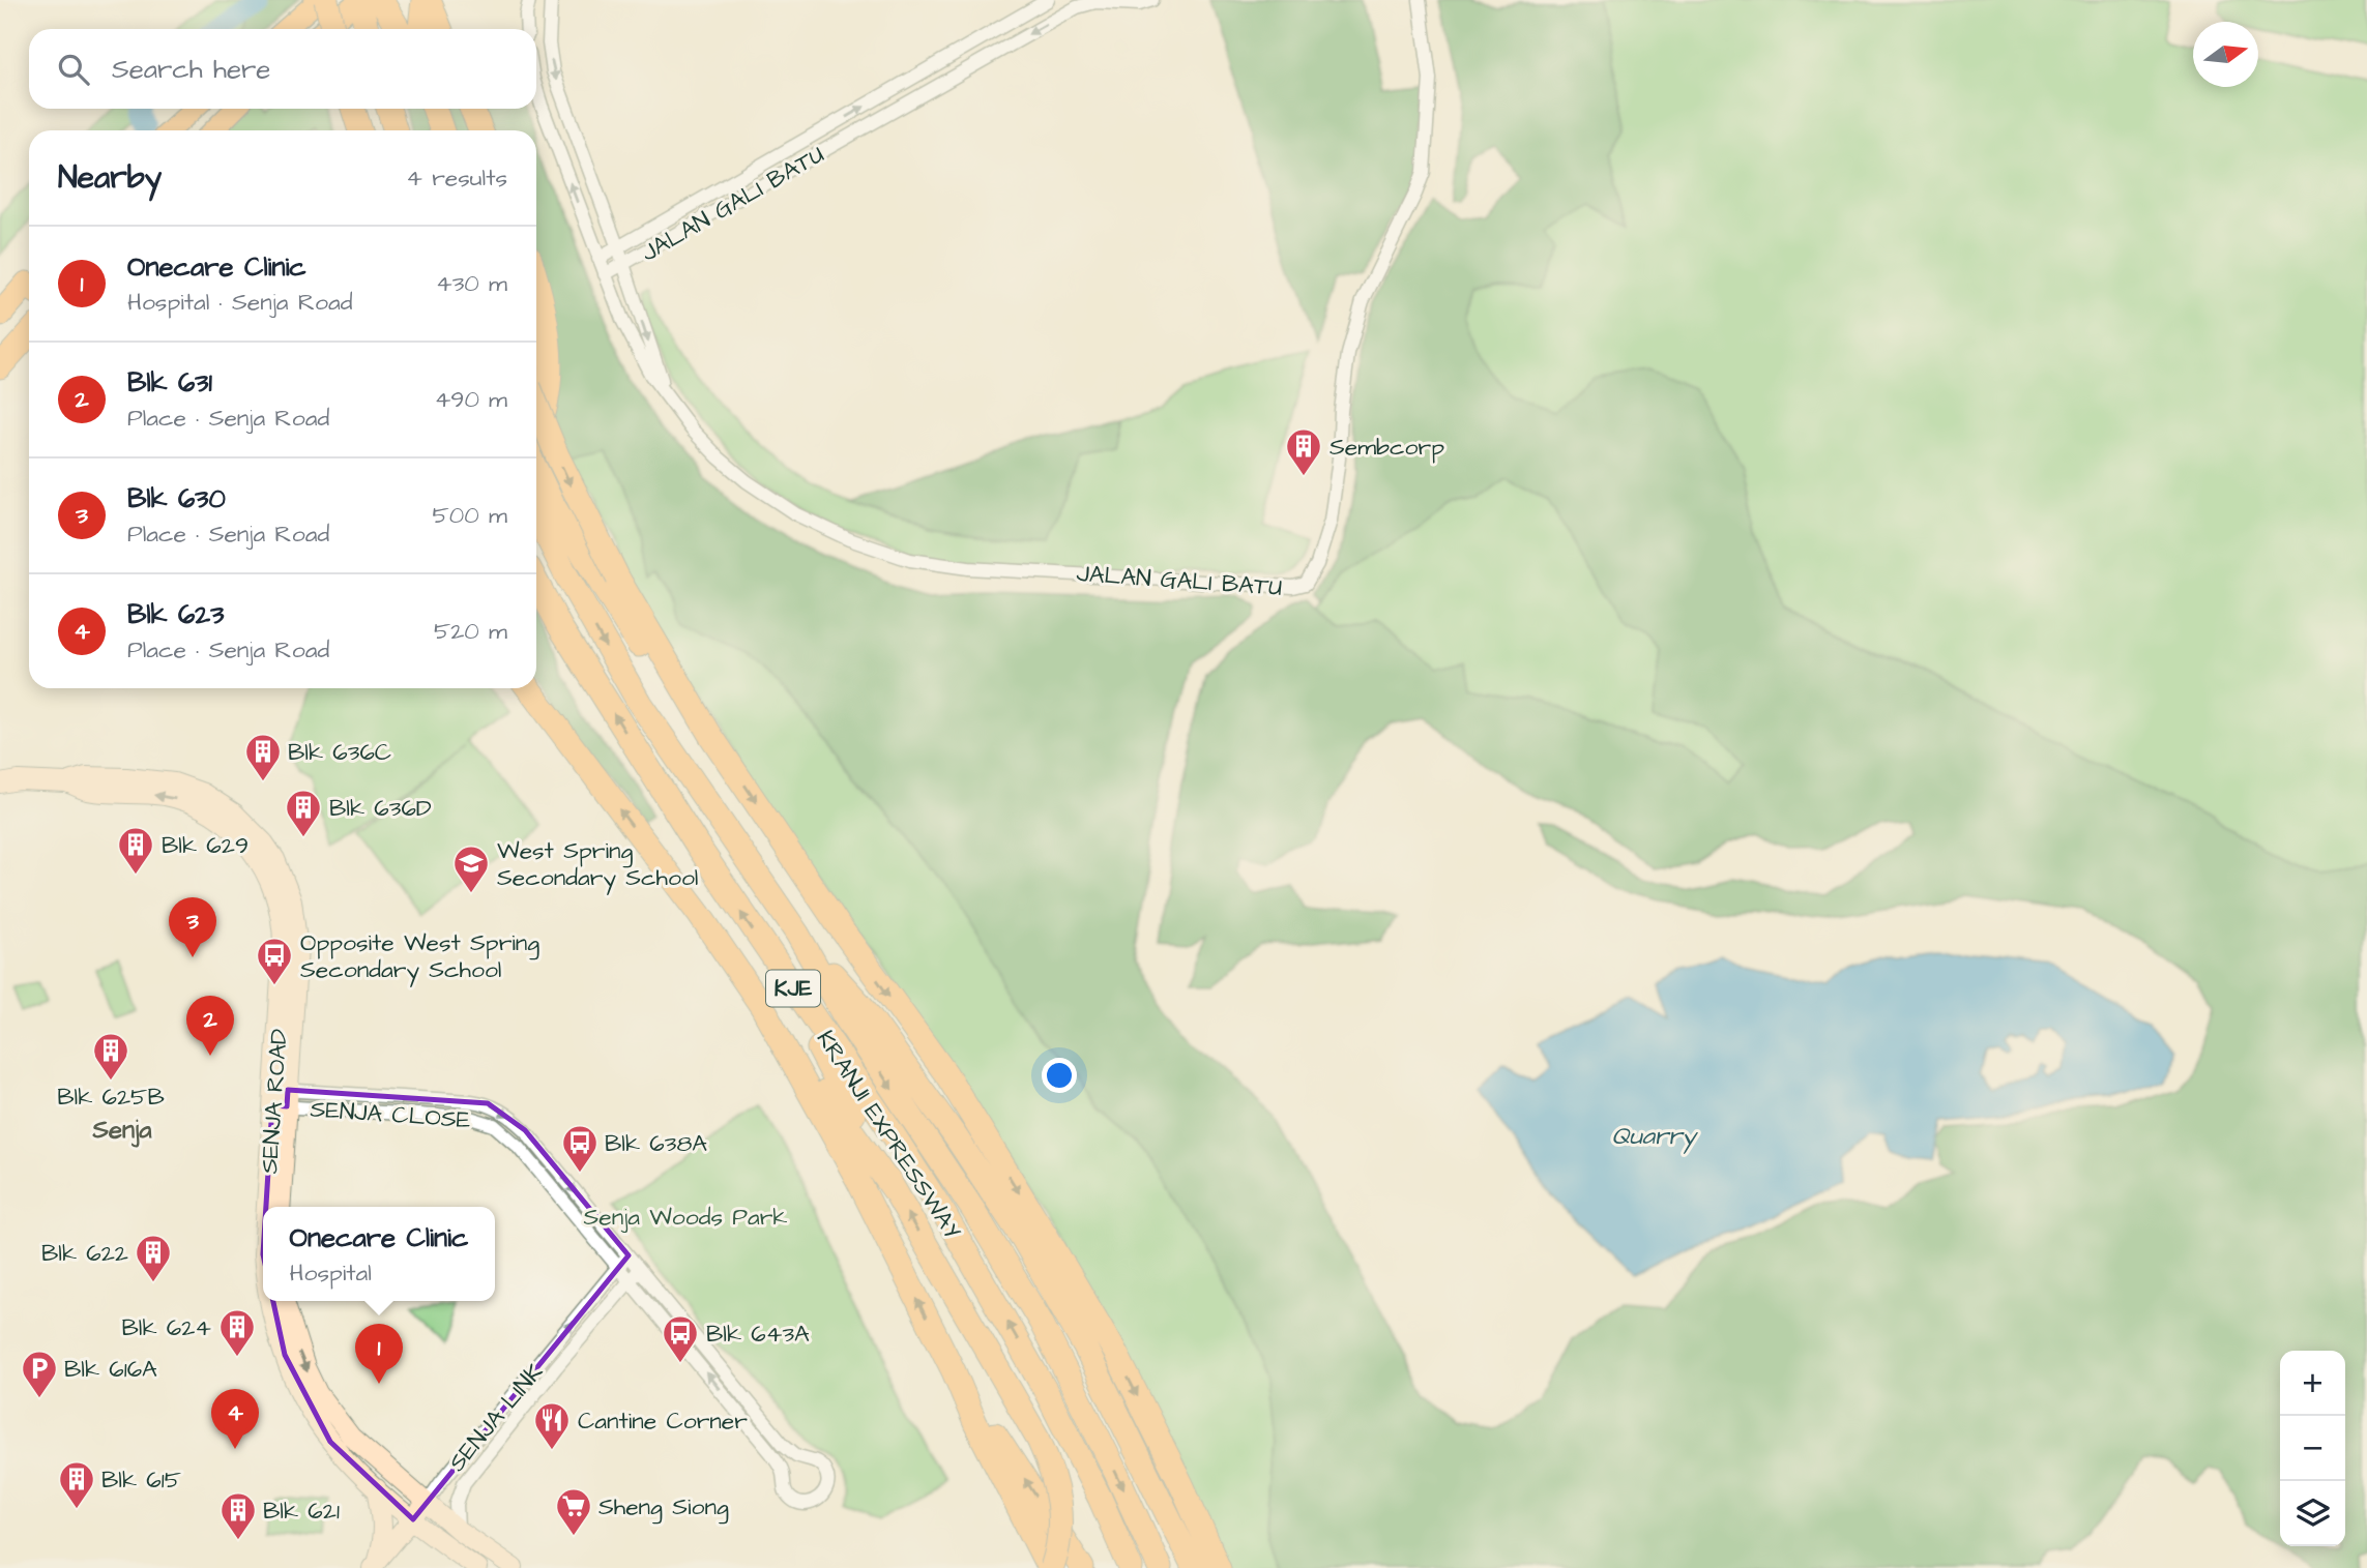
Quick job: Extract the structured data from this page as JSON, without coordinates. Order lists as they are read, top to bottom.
{
  "streets": {
    "highway": ["KJE", "KRANJI EXPRESSWAY"],
    "street": [
      "JALAN GALI BATU",
      "SENJA ROAD",
      "SENJA CLOSE",
      "SENJA LINK"
    ]
  },
  "crossings": [
    ["SENJA ROAD", "SENJA CLOSE"],
    ["SENJA ROAD", "SENJA LINK"],
    ["SENJA CLOSE", "SENJA LINK"]
  ],
  "districts": ["Senja"],
  "water": ["Quarry"],
  "parks": ["Senja Woods Park"],
  "places": {
    "building": [
      "Sembcorp",
      "Blk 636C",
      "Blk 636D",
      "Blk 629",
      "Blk 625B",
      "Blk 622",
      "Blk 624",
      "Blk 615",
      "Blk 621"
    ],
    "school or university": ["West Spring Secondary School"],
    "bus stop": ["Opposite West Spring Secondary School", "Blk 638A", "Blk 643A"],
    "parking": ["Blk 616A"],
    "restaurant": ["Cantine Corner"],
    "supermarket": ["Sheng Siong"]
  },
  "north": "right",
  "page": {
    "search": "Search here",
    "heading": ["Nearby", "4 results"],
    "list": [
      {
        "mark": "1",
        "name": "Onecare Clinic",
        "note": "Hospital · Senja Road",
        "value": "430 m"
      },
      {
        "mark": "2",
        "name": "Blk 631",
        "note": "Place · Senja Road",
        "value": "490 m"
      },
      {
        "mark": "3",
        "name": "Blk 630",
        "note": "Place · Senja Road",
        "value": "500 m"
      },
      {
        "mark": "4",
        "name": "Blk 623",
        "note": "Place · Senja Road",
        "value": "520 m"
      }
    ],
    "pins": [
      "3",
      "2",
      "1",
      "4"
    ],
    "popup": ["Onecare Clinic", "Hospital"],
    "map_buttons": ["+", "−"]
  }
}
